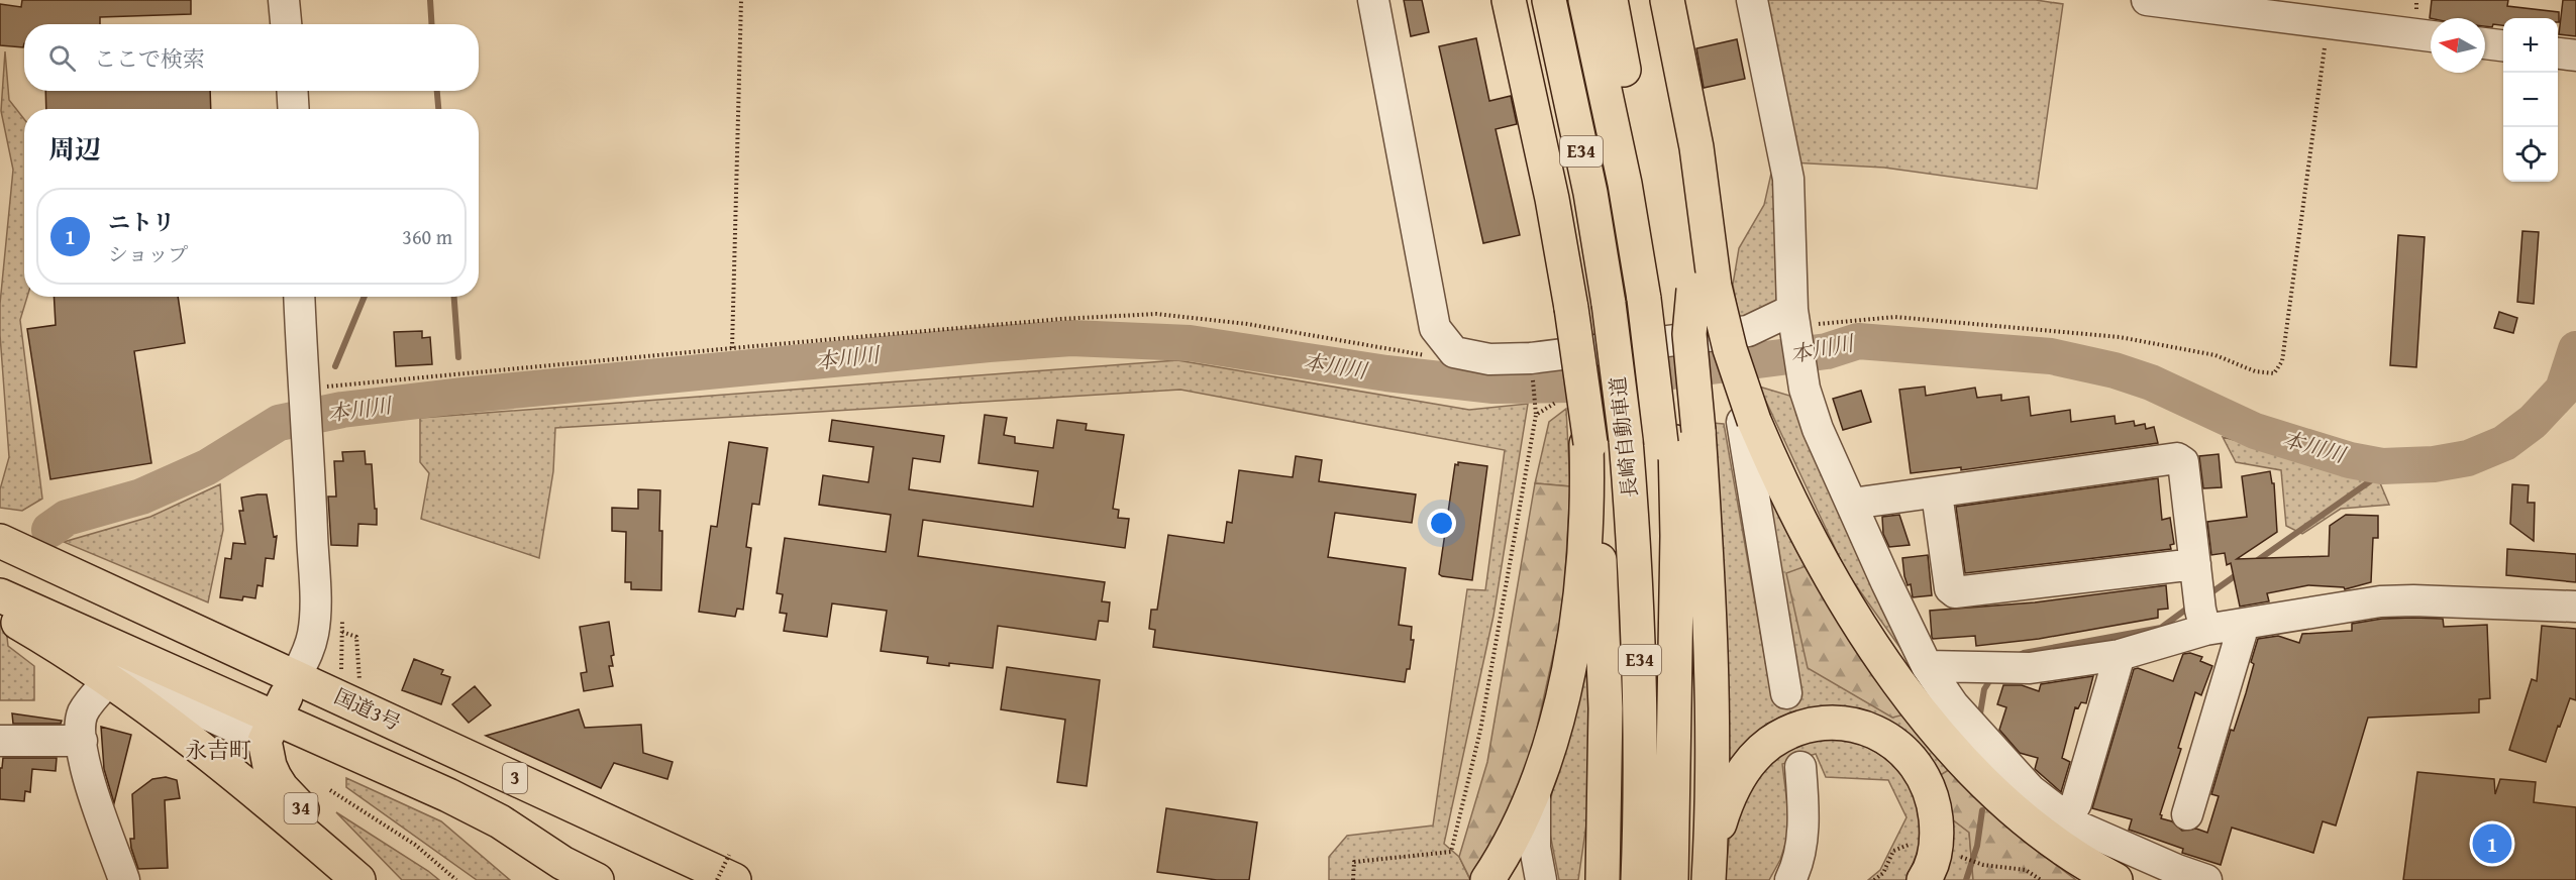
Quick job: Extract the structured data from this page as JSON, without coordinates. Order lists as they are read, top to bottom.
{
  "streets": {
    "highway": [
      "E34",
      "長崎自動車道",
      "国道3号",
      "3",
      "34"
    ]
  },
  "crossings": [
    ["3", "34"]
  ],
  "districts": ["永吉町"],
  "water": ["本川川"],
  "north": "left",
  "page": {
    "map_buttons": ["+", "−"],
    "search": "ここで検索",
    "heading": "周辺",
    "list": [
      {
        "mark": "1",
        "name": "ニトリ",
        "note": "ショップ",
        "value": "360 m"
      }
    ],
    "pins": "1"
  }
}
